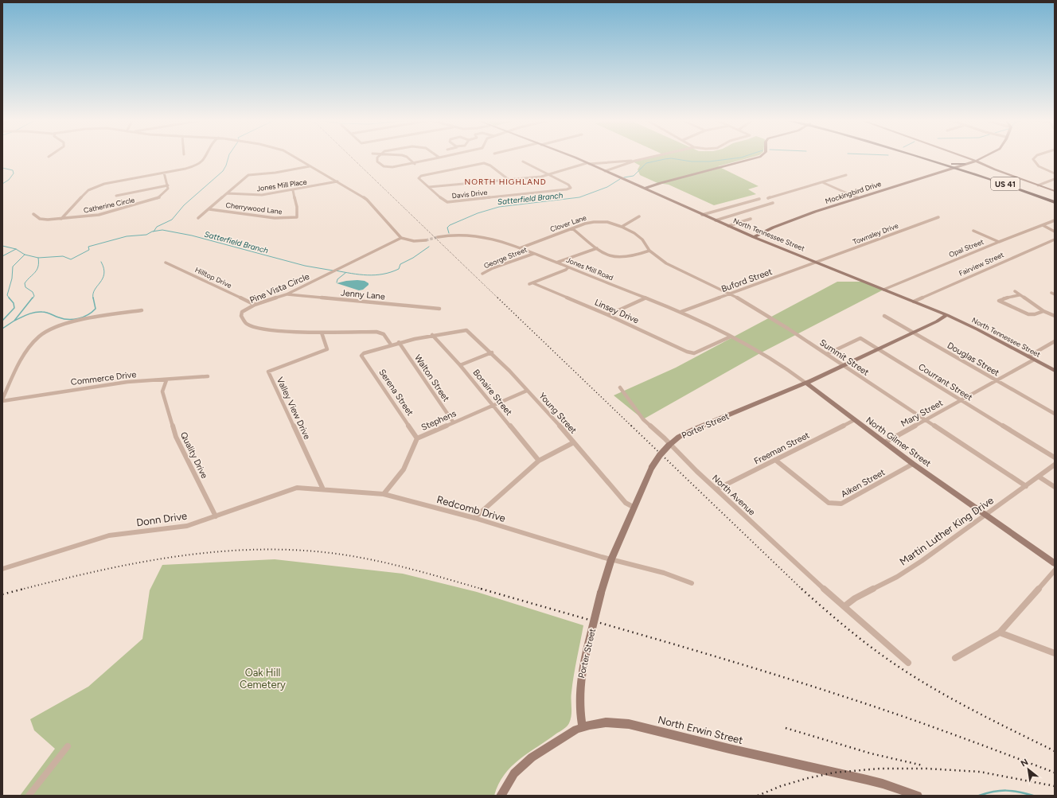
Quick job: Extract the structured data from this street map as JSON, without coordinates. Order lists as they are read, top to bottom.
{
  "streets": {
    "main road": ["US 41"],
    "street": [
      "Jones Mill Place",
      "Mockingbird Drive",
      "Davis Drive",
      "Catherine Circle",
      "Cherrywood Lane",
      "Clover Lane",
      "Townsley Drive",
      "North Tennessee Street",
      "Opal Street",
      "George Street",
      "Fairview Street",
      "Jones Mill Road",
      "Hilltop Drive",
      "Buford Street",
      "Pine Vista Circle",
      "Jenny Lane",
      "Linsey Drive",
      "Summit Street",
      "Douglas Street",
      "Commerce Drive",
      "Walton Street",
      "Courrant Street",
      "Serena Street",
      "Bonaire Street",
      "Valley View Drive",
      "Young Street",
      "Mary Street",
      "Stephens",
      "Porter Street",
      "North Gilmer Street",
      "Freeman Street",
      "Quality Drive",
      "Aiken Street",
      "North Avenue",
      "Redcomb Drive",
      "Donn Drive",
      "Martin Luther King Drive",
      "North Erwin Street"
    ]
  },
  "crossings": [
    ["US 41", "Mockingbird Drive"],
    ["Jones Mill Place", "Cherrywood Lane"],
    ["Mockingbird Drive", "North Tennessee Street"],
    ["Clover Lane", "Jones Mill Road"],
    ["Clover Lane", "Summit Street"],
    ["Townsley Drive", "North Tennessee Street"],
    ["Townsley Drive", "Buford Street"],
    ["North Tennessee Street", "Opal Street"],
    ["North Tennessee Street", "Fairview Street"],
    ["North Tennessee Street", "Buford Street"],
    ["North Tennessee Street", "Mary Street"],
    ["North Tennessee Street", "Porter Street"],
    ["George Street", "Jones Mill Road"],
    ["Jones Mill Road", "Buford Street"],
    ["Jones Mill Road", "Linsey Drive"],
    ["Jones Mill Road", "North Gilmer Street"],
    ["Hilltop Drive", "Pine Vista Circle"],
    ["Buford Street", "Summit Street"],
    ["Pine Vista Circle", "Jenny Lane"],
    ["Pine Vista Circle", "Serena Street"],
    ["Pine Vista Circle", "Valley View Drive"],
    ["Linsey Drive", "North Gilmer Street"],
    ["Summit Street", "Courrant Street"],
    ["Summit Street", "Mary Street"],
    ["Summit Street", "Porter Street"],
    ["Summit Street", "Martin Luther King Drive"],
    ["Douglas Street", "Mary Street"],
    ["Douglas Street", "Porter Street"],
    ["Commerce Drive", "Quality Drive"],
    ["Walton Street", "Stephens"],
    ["Courrant Street", "Mary Street"],
    ["Courrant Street", "Porter Street"],
    ["Serena Street", "Stephens"],
    ["Bonaire Street", "Young Street"],
    ["Bonaire Street", "Stephens"],
    ["Valley View Drive", "Redcomb Drive"],
    ["Valley View Drive", "Donn Drive"],
    ["Young Street", "Stephens"],
    ["Young Street", "Porter Street"],
    ["Mary Street", "North Gilmer Street"],
    ["Stephens", "Redcomb Drive"],
    ["Porter Street", "North Gilmer Street"],
    ["Porter Street", "North Avenue"],
    ["Porter Street", "Redcomb Drive"],
    ["Porter Street", "North Erwin Street"],
    ["North Gilmer Street", "Freeman Street"],
    ["North Gilmer Street", "Aiken Street"],
    ["North Gilmer Street", "Martin Luther King Drive"],
    ["Freeman Street", "Aiken Street"],
    ["Freeman Street", "North Avenue"],
    ["Quality Drive", "Donn Drive"],
    ["North Avenue", "Martin Luther King Drive"],
    ["Redcomb Drive", "Donn Drive"]
  ],
  "districts": ["NORTH HIGHLAND"],
  "water": ["Satterfield Branch"],
  "parks": ["Oak Hill Cemetery"],
  "north": "top left"
}
